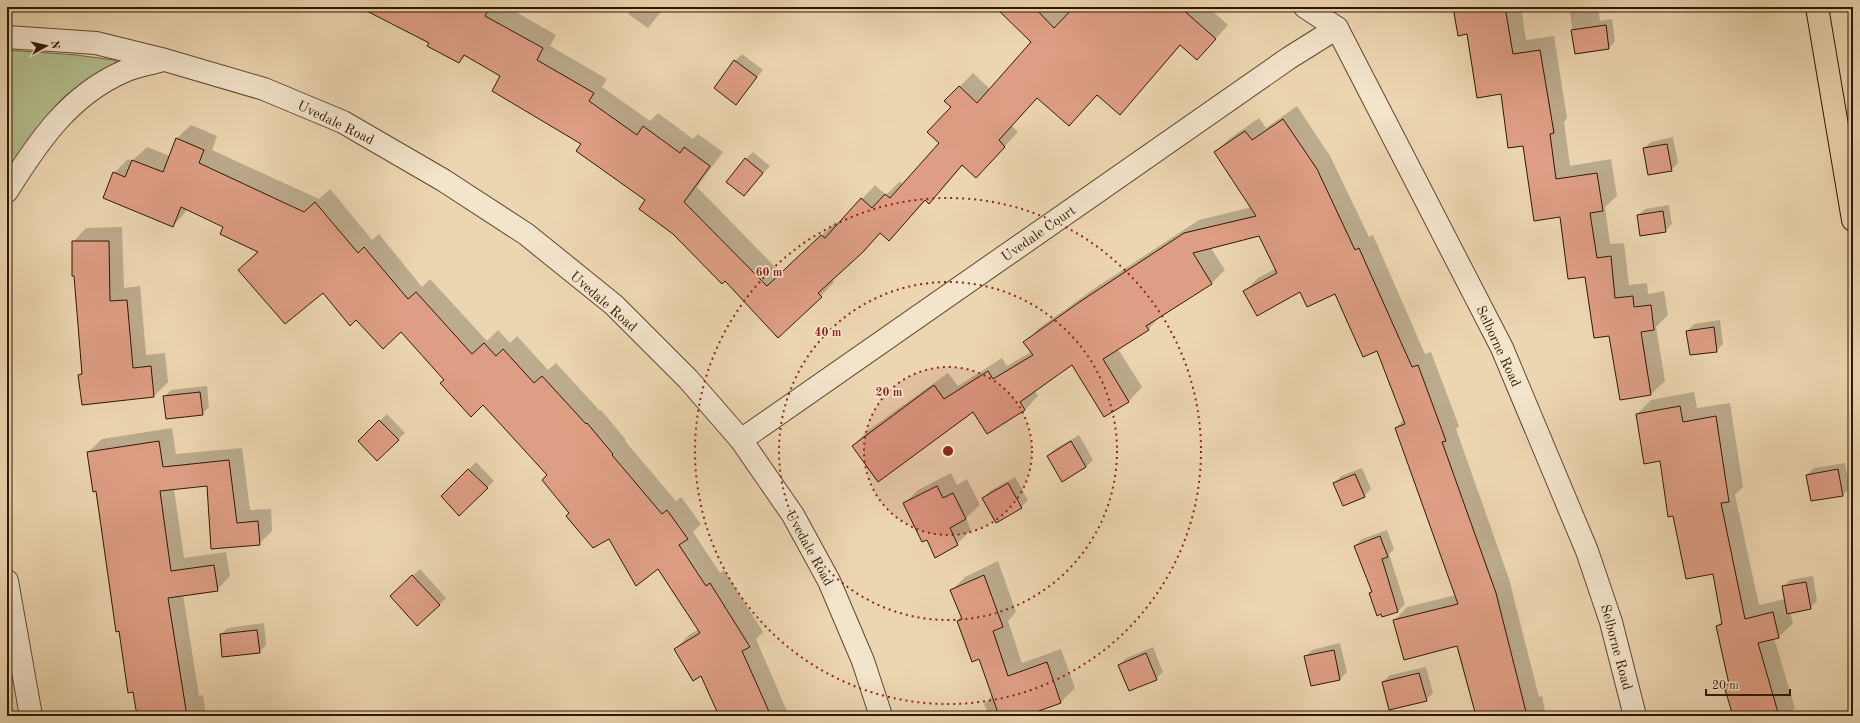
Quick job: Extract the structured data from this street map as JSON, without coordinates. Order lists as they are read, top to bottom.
{
  "streets": {
    "street": ["Uvedale Road", "Uvedale Court", "Selborne Road"]
  },
  "crossings": [
    ["Uvedale Road", "Uvedale Court"],
    ["Uvedale Court", "Selborne Road"]
  ],
  "scale_bar": "20 m",
  "north": "right",
  "rings": ["60 m", "40 m", "20 m"]
}
